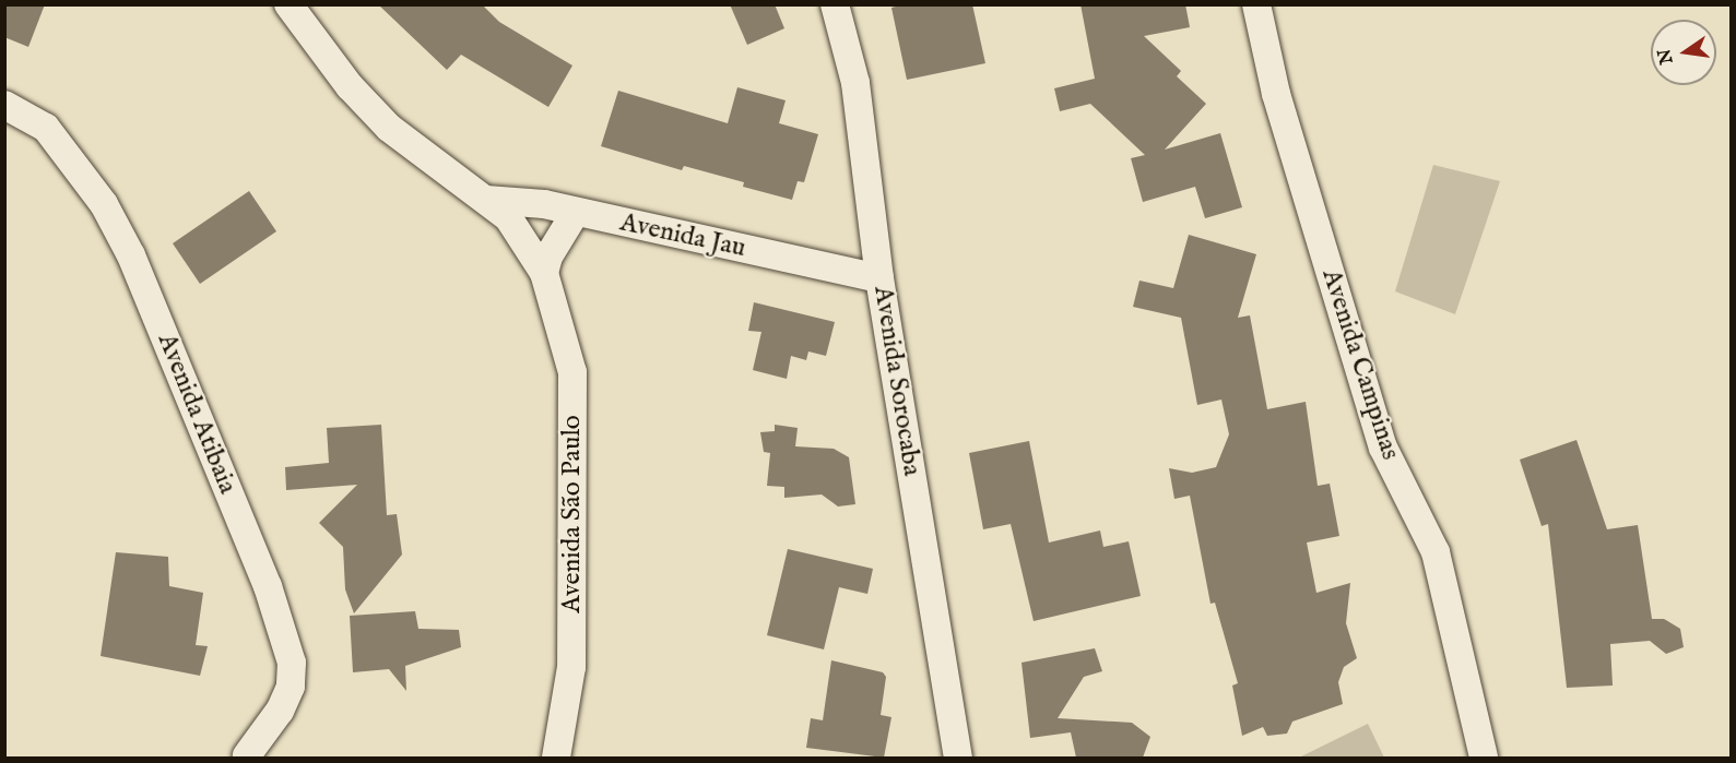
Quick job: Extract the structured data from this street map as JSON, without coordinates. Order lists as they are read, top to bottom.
{
  "streets": {
    "street": [
      "Avenida Jau",
      "Avenida Campinas",
      "Avenida Sorocaba",
      "Avenida Atibaia",
      "Avenida São Paulo"
    ]
  },
  "crossings": [
    ["Avenida Jau", "Avenida Sorocaba"],
    ["Avenida Jau", "Avenida São Paulo"]
  ],
  "north": "left"
}
